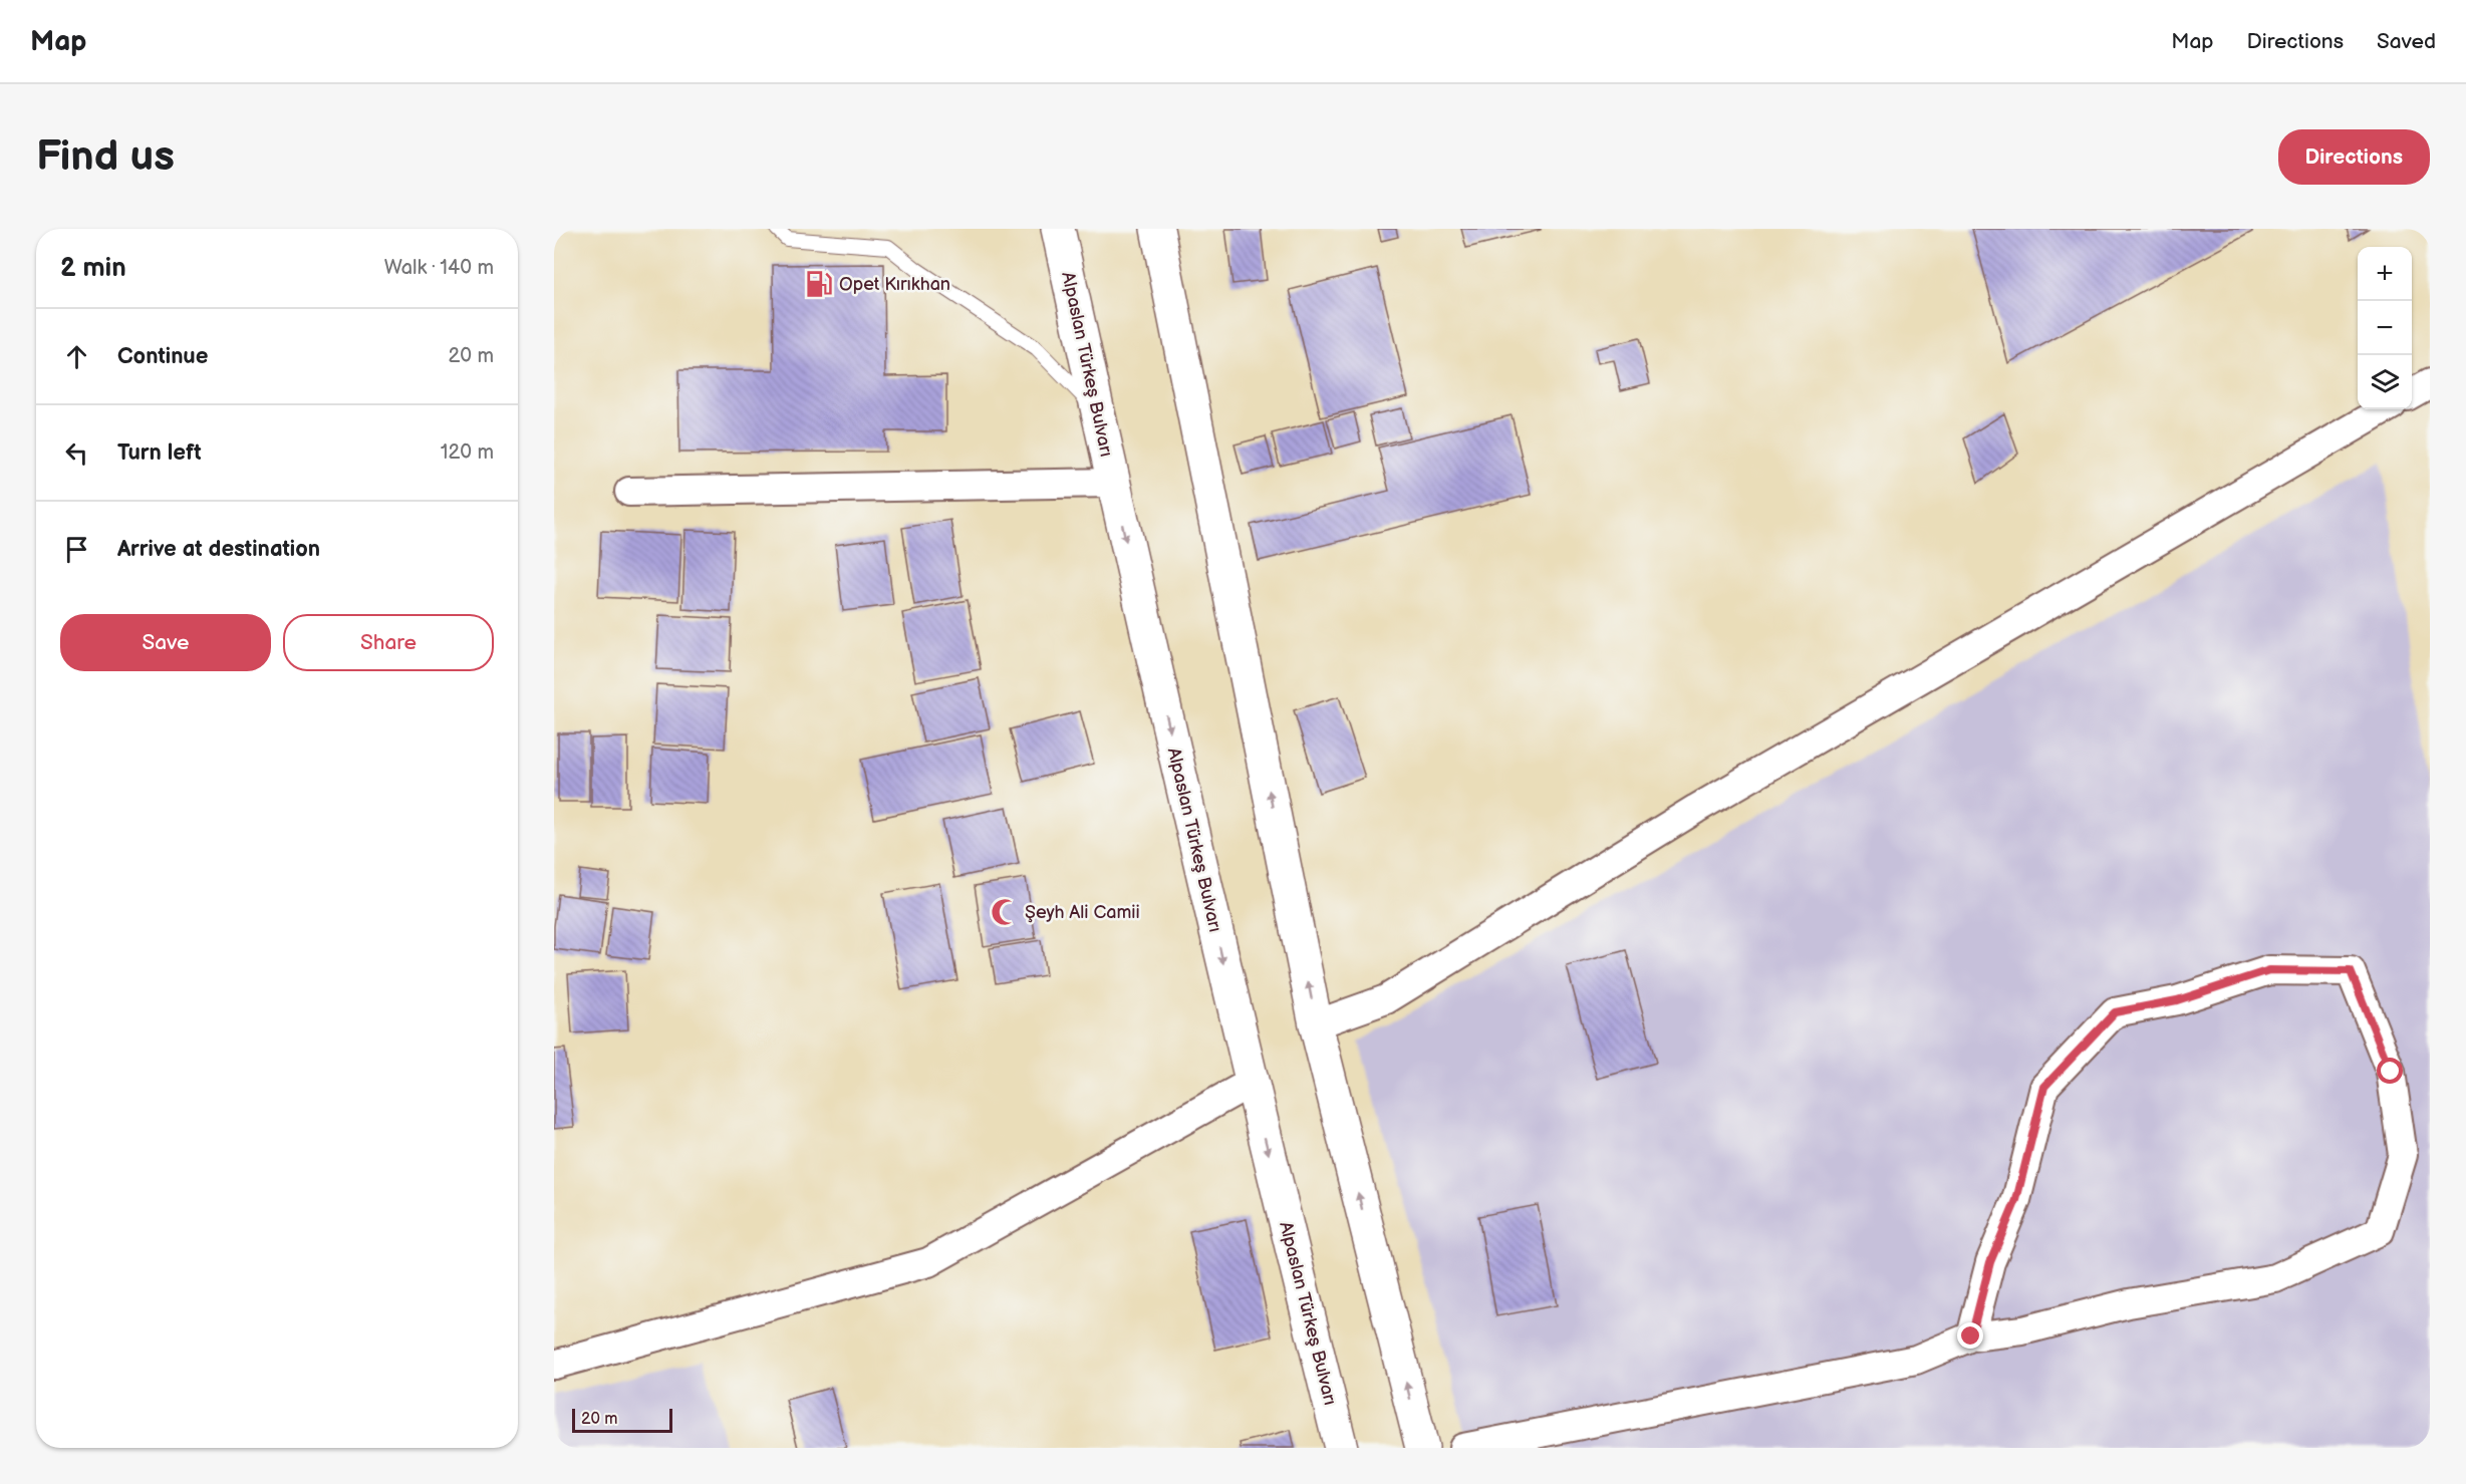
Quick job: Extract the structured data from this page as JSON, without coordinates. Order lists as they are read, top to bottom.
{
  "streets": {
    "main road": ["Alpaslan Türkeş Bulvarı"]
  },
  "places": {
    "fuel station": ["Opet Kırıkhan"],
    "mosque": ["Şeyh Ali Camii"]
  },
  "scale_bar": "20 m",
  "page": {
    "header": "Map",
    "nav": ["Map", "Directions", "Saved"],
    "buttons": [
      "Directions",
      ["Save", "Share"]
    ],
    "title": "Find us",
    "heading": ["2 min", "Walk · 140 m"],
    "map_buttons": ["+", "−"],
    "list": [
      ["Continue", "20 m"],
      ["Turn left", "120 m"],
      "Arrive at destination"
    ],
    "scale": "20 m"
  }
}
